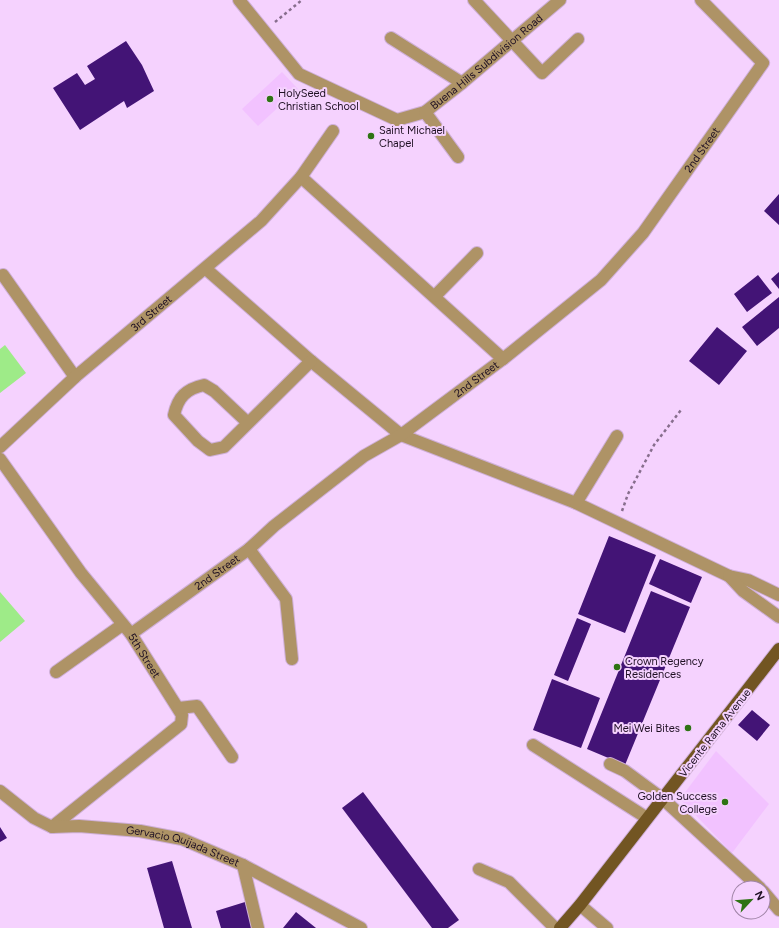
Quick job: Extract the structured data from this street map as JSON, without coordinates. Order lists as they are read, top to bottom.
{
  "streets": {
    "main road": ["Vicente Rama Avenue"],
    "street": [
      "Buena Hills Subdivision Road",
      "2nd Street",
      "3rd Street",
      "5th Street",
      "Gervacio Quijada Street"
    ]
  },
  "crossings": [
    ["2nd Street", "5th Street"]
  ],
  "places": [
    "HolySeed Christian School",
    "Saint Michael Chapel",
    "Crown Regency Residences",
    "Mei Wei Bites",
    "Golden Success College"
  ],
  "north": "top right"
}
